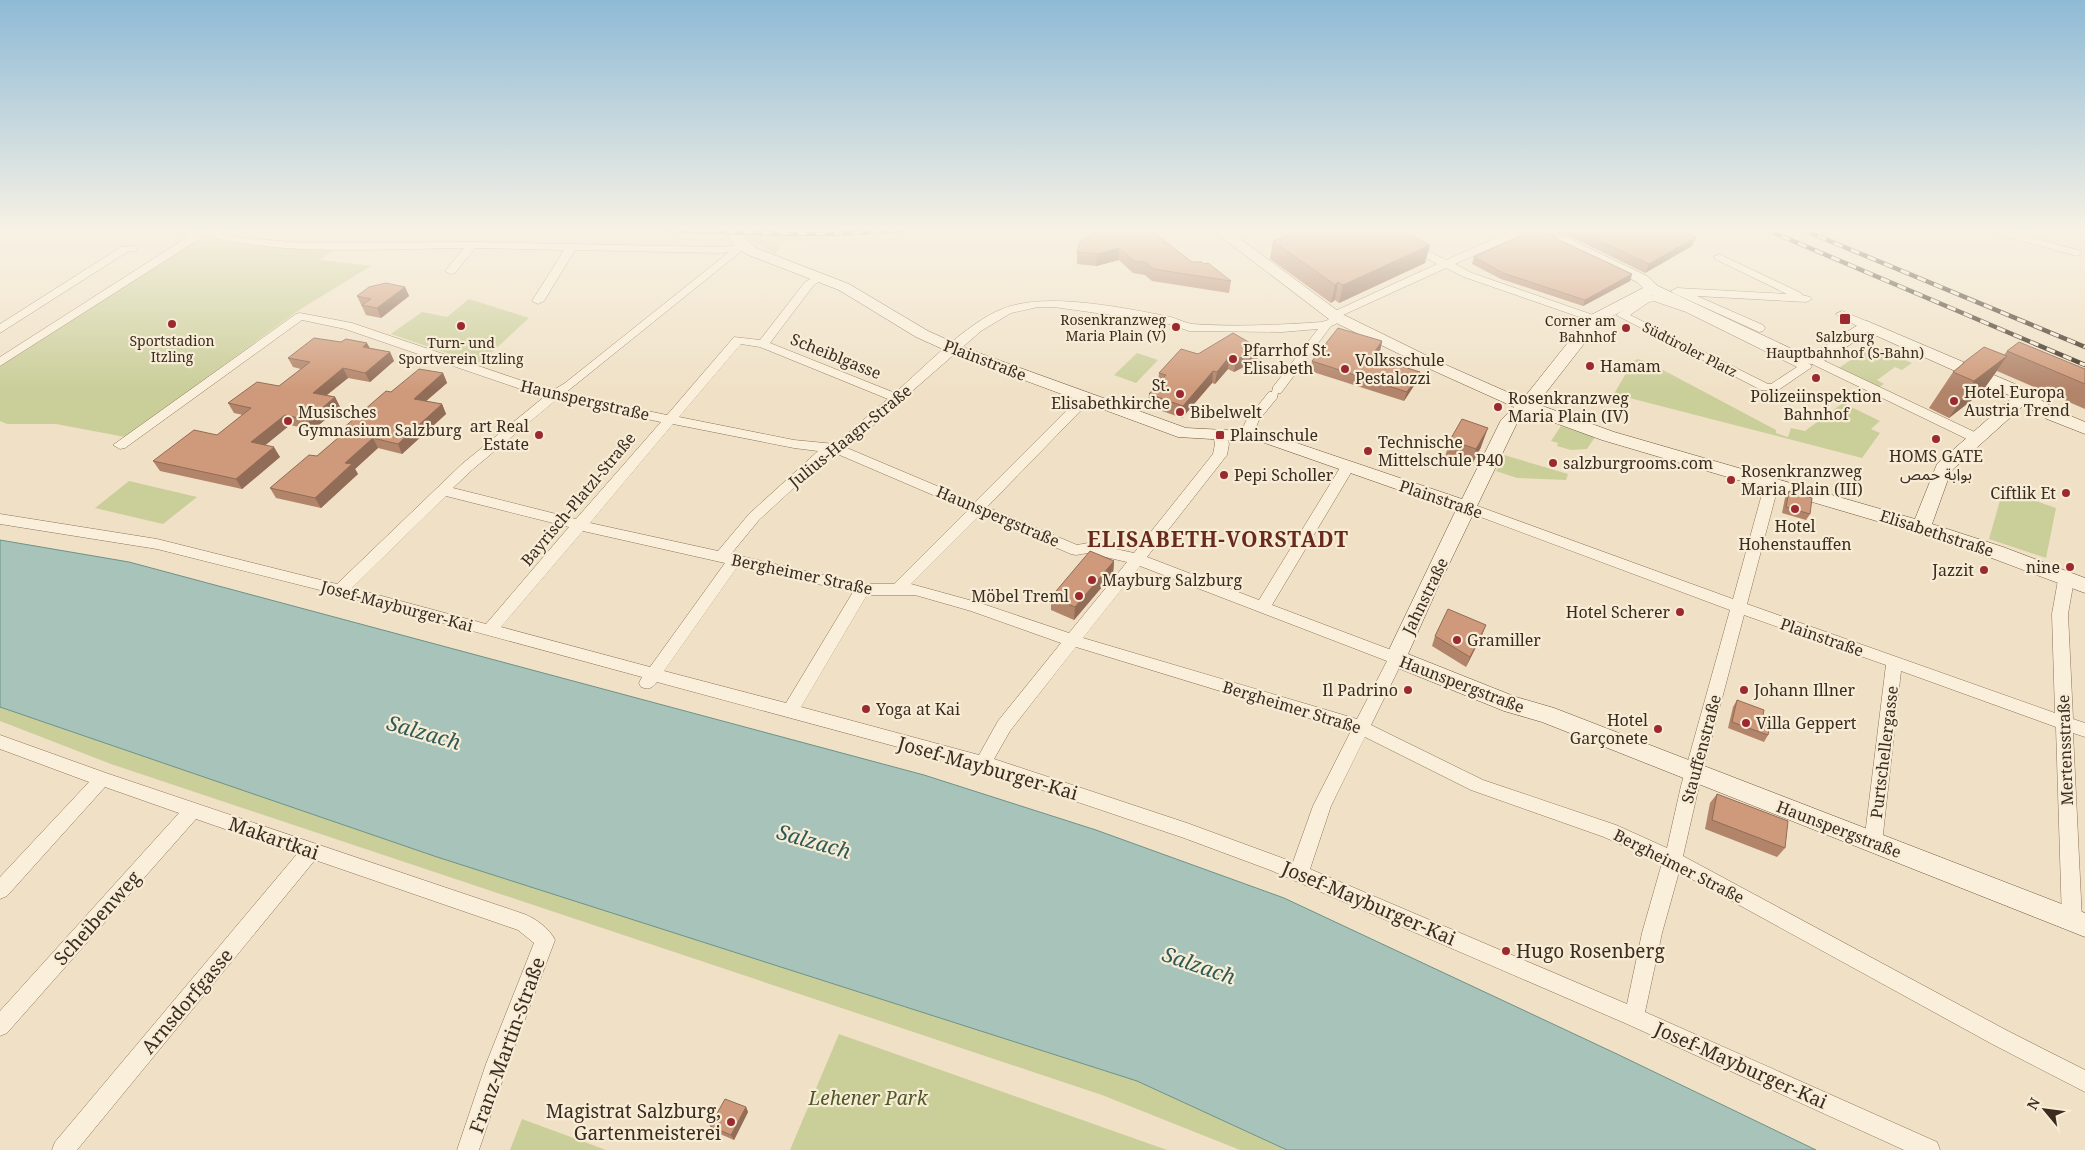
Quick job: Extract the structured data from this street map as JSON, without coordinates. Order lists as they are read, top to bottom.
{
  "streets": {
    "street": [
      "Südtiroler Platz",
      "Scheiblgasse",
      "Plainstraße",
      "Haunspergstraße",
      "Julius-Haagn-Straße",
      "Bayrisch-Platzl-Straße",
      "Elisabethstraße",
      "Bergheimer Straße",
      "Jahnstraße",
      "Josef-Mayburger-Kai",
      "Stauffenstraße",
      "Mertensstraße",
      "Purtschellergasse",
      "Makartkai",
      "Scheibenweg",
      "Arnsdorfgasse",
      "Franz-Martin-Straße"
    ]
  },
  "crossings": [
    ["Scheiblgasse", "Julius-Haagn-Straße"],
    ["Scheiblgasse", "Bayrisch-Platzl-Straße"],
    ["Plainstraße", "Julius-Haagn-Straße"],
    ["Plainstraße", "Jahnstraße"],
    ["Plainstraße", "Stauffenstraße"],
    ["Plainstraße", "Mertensstraße"],
    ["Plainstraße", "Purtschellergasse"],
    ["Haunspergstraße", "Julius-Haagn-Straße"],
    ["Haunspergstraße", "Bayrisch-Platzl-Straße"],
    ["Haunspergstraße", "Jahnstraße"],
    ["Haunspergstraße", "Stauffenstraße"],
    ["Haunspergstraße", "Mertensstraße"],
    ["Haunspergstraße", "Purtschellergasse"],
    ["Julius-Haagn-Straße", "Elisabethstraße"],
    ["Julius-Haagn-Straße", "Bergheimer Straße"],
    ["Julius-Haagn-Straße", "Josef-Mayburger-Kai"],
    ["Bayrisch-Platzl-Straße", "Bergheimer Straße"],
    ["Bayrisch-Platzl-Straße", "Josef-Mayburger-Kai"],
    ["Elisabethstraße", "Jahnstraße"],
    ["Elisabethstraße", "Stauffenstraße"],
    ["Elisabethstraße", "Mertensstraße"],
    ["Bergheimer Straße", "Jahnstraße"],
    ["Bergheimer Straße", "Stauffenstraße"],
    ["Jahnstraße", "Josef-Mayburger-Kai"],
    ["Josef-Mayburger-Kai", "Stauffenstraße"],
    ["Makartkai", "Scheibenweg"],
    ["Makartkai", "Arnsdorfgasse"],
    ["Makartkai", "Franz-Martin-Straße"]
  ],
  "districts": ["ELISABETH-VORSTADT"],
  "water": ["Salzach"],
  "parks": ["Lehener Park"],
  "places": {
    "transit": ["Salzburg Hauptbahnhof (S-Bahn)", "Plainschule"],
    "other": [
      "Sportstadion Itzling",
      "Turn- und Sportverein Itzling",
      "Rosenkranzweg Maria Plain (V)",
      "Corner am Bahnhof",
      "Pfarrhof St. Elisabeth",
      "Hamam",
      "Volksschule Pestalozzi",
      "Polizeiinspektion Bahnhof",
      "St. Elisabethkirche",
      "Hotel Europa Austria Trend",
      "Rosenkranzweg Maria Plain (IV)",
      "Bibelwelt",
      "Musisches Gymnasium Salzburg",
      "art Real Estate",
      "HOMS GATE بوابة حمص",
      "Technische Mittelschule P40",
      "salzburgrooms.com",
      "Pepi Scholler",
      "Rosenkranzweg Maria Plain (III)",
      "Ciftlik Et",
      "Hotel Hohenstauffen",
      "nine",
      "Jazzit",
      "Mayburg Salzburg",
      "Möbel Treml",
      "Hotel Scherer",
      "Gramiller",
      "Il Padrino",
      "Johann Illner",
      "Yoga at Kai",
      "Villa Geppert",
      "Hotel Garçonete",
      "Hugo Rosenberg",
      "Magistrat Salzburg, Gartenmeisterei"
    ]
  },
  "north": "top left"
}
